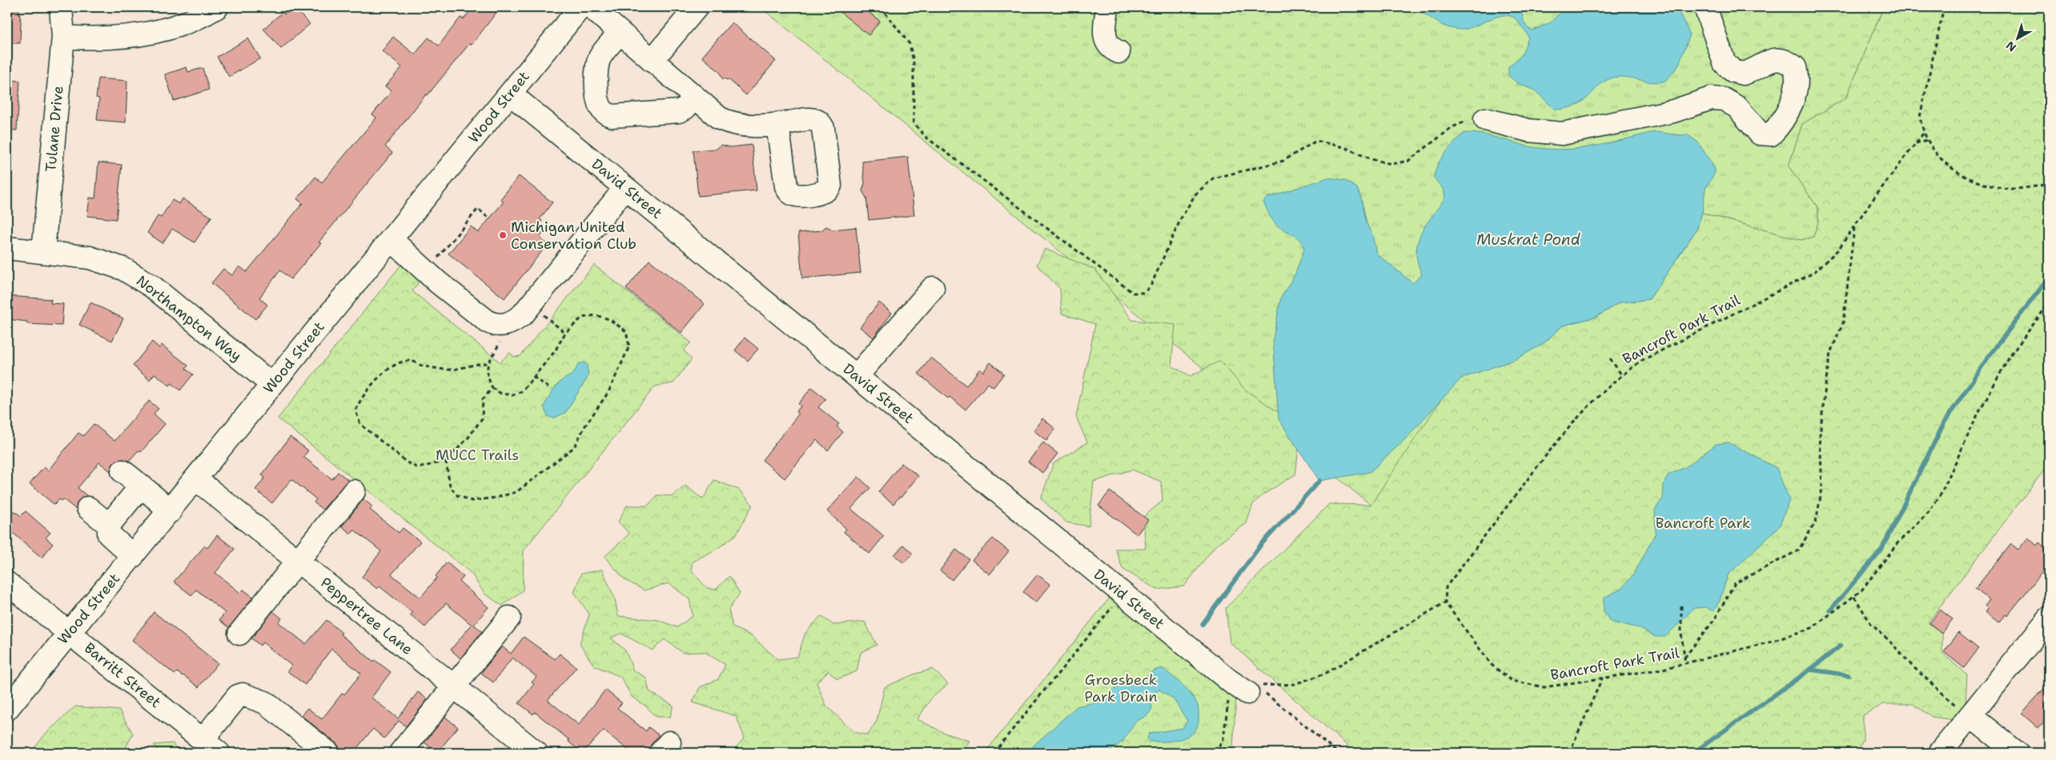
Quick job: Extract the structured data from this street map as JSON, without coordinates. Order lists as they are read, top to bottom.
{
  "streets": {
    "street": [
      "Wood Street",
      "Tulane Drive",
      "David Street",
      "Northampton Way",
      "Peppertree Lane",
      "Barritt Street"
    ],
    "path": ["Bancroft Park Trail"]
  },
  "crossings": [
    ["Wood Street", "David Street"],
    ["Wood Street", "Northampton Way"],
    ["Wood Street", "Peppertree Lane"],
    ["Wood Street", "Barritt Street"],
    ["Tulane Drive", "Northampton Way"]
  ],
  "water": ["Muskrat Pond"],
  "parks": ["MUCC Trails", "Bancroft Park", "Groesbeck Park Drain"],
  "places": ["Michigan United Conservation Club"],
  "north": "bottom left"
}
